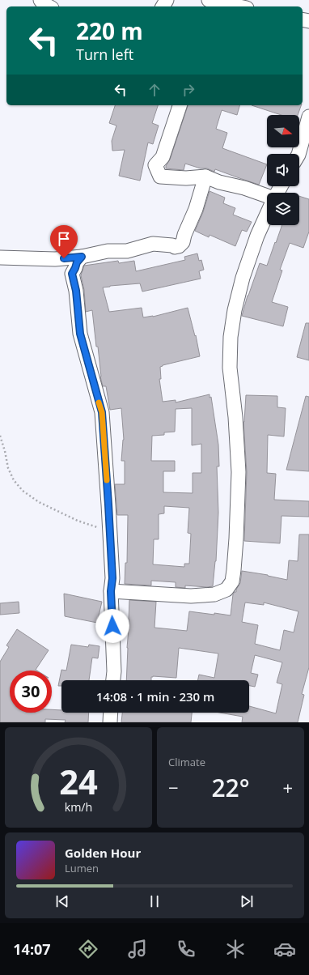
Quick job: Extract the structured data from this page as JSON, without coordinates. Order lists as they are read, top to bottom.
{
  "north": "right",
  "page": {
    "turn": ["220 m", "Turn left"],
    "limit": "30",
    "trip": "14:08 · 1 min · 230 m",
    "tile": "Climate",
    "heat": ["−", "22°", "+"],
    "song": ["Golden Hour", "Lumen"],
    "tabs": "14:07",
    "gauge": ["24", "km/h"]
  }
}
